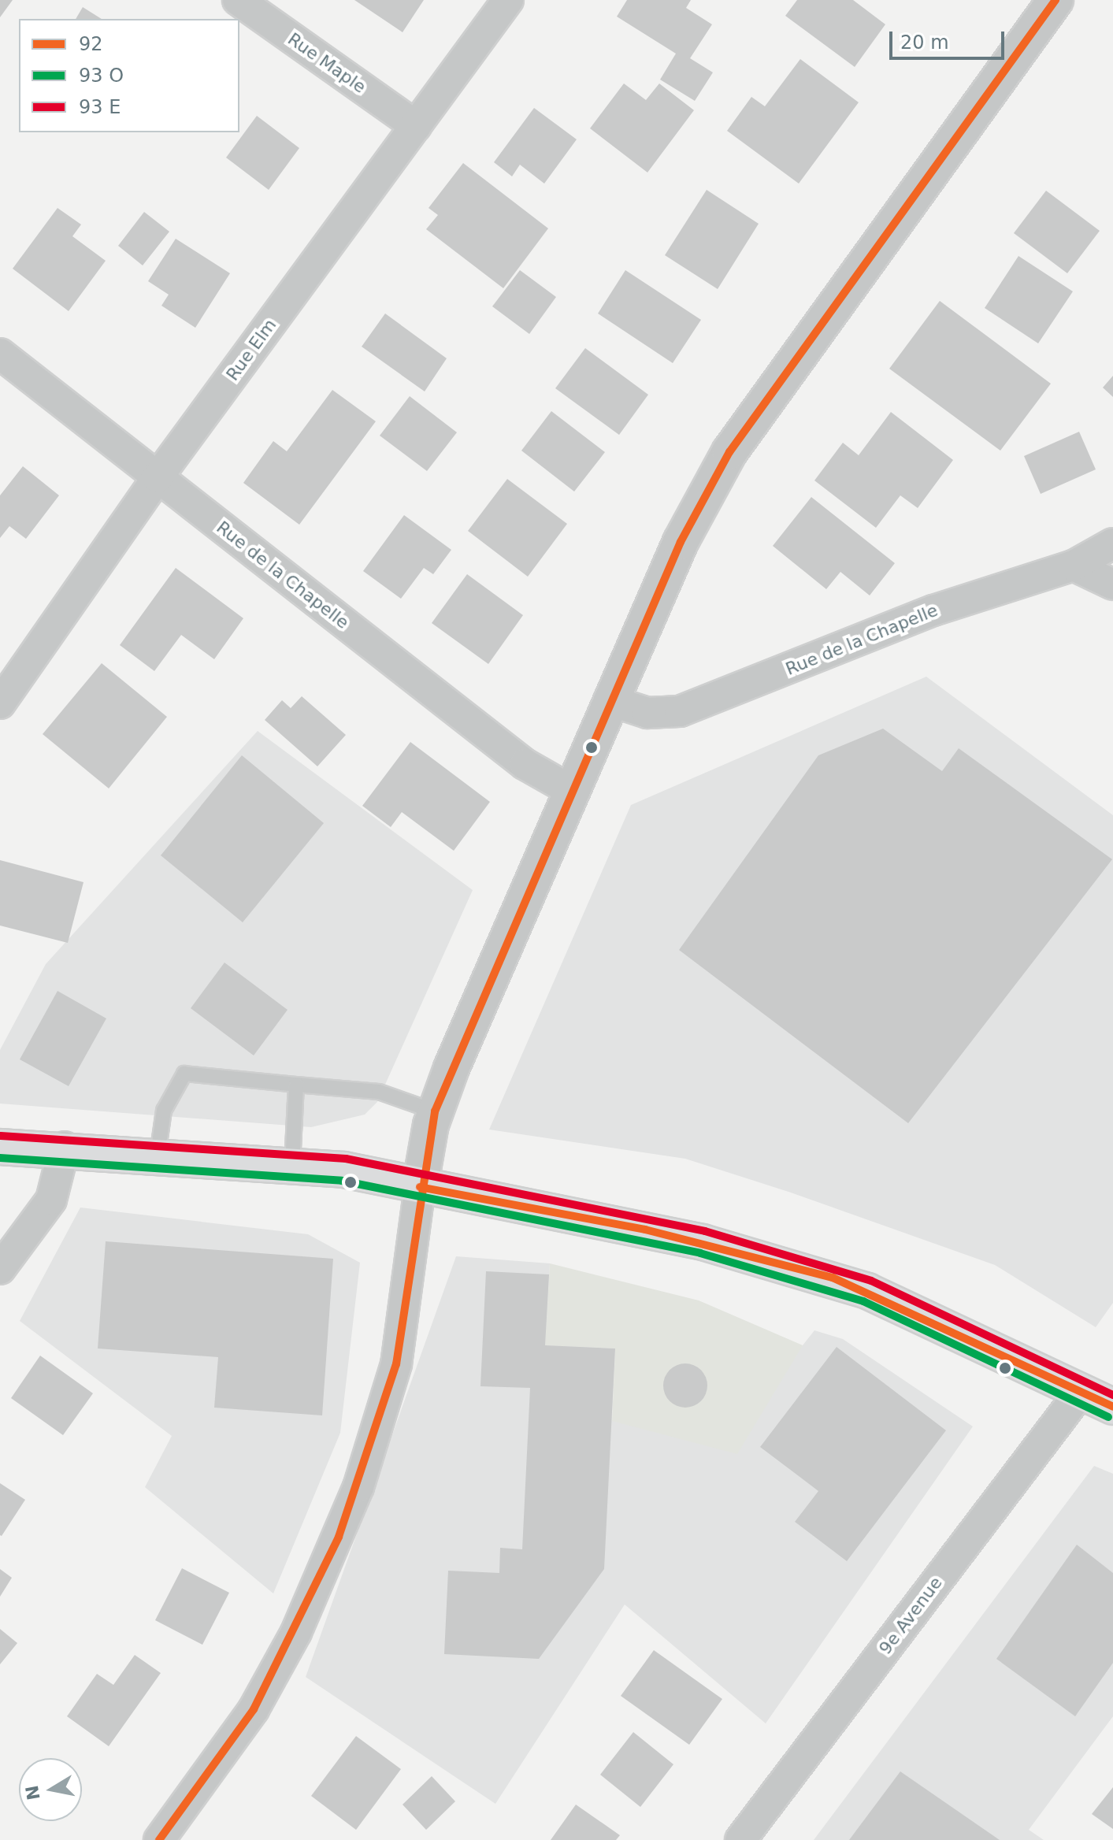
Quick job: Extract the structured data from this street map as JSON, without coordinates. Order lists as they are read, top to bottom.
{
  "streets": {
    "street": [
      "Rue Maple",
      "Rue Elm",
      "Rue de la Chapelle",
      "9e Avenue"
    ]
  },
  "crossings": [
    ["Rue Maple", "Rue Elm"],
    ["Rue Elm", "Rue de la Chapelle"]
  ],
  "lines": ["transit line 92"],
  "legend": ["92", "93 O", "93 E"],
  "scale_bar": "20 m",
  "north": "left"
}
